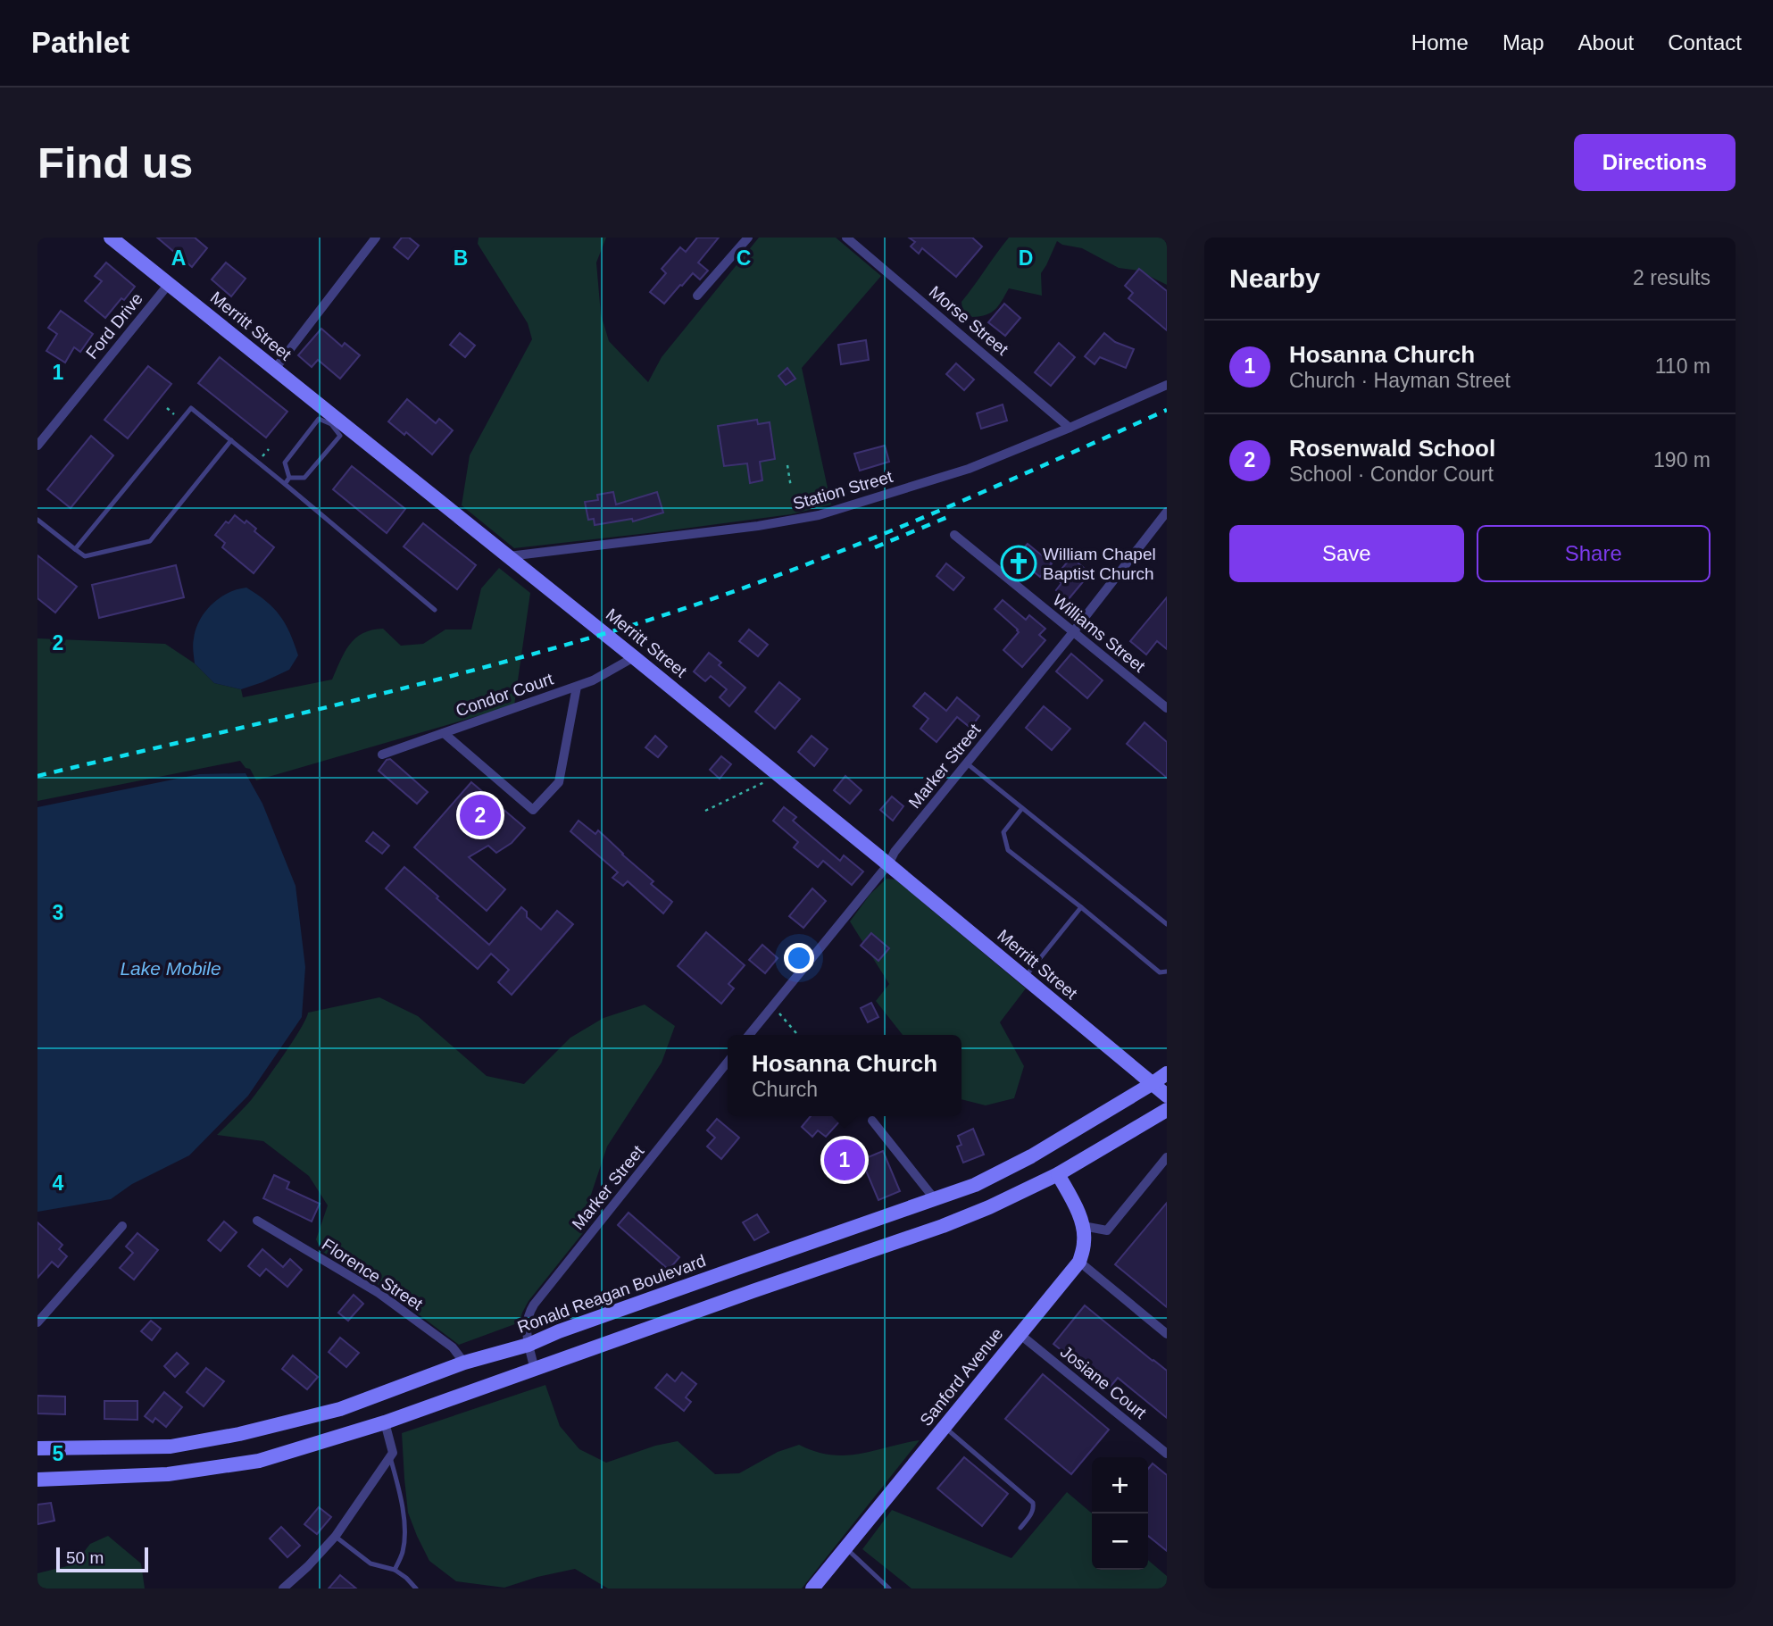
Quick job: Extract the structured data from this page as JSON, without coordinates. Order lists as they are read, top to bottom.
{
  "streets": {
    "main road": ["Merritt Street", "Ronald Reagan Boulevard", "Sanford Avenue"],
    "street": [
      "Morse Street",
      "Ford Drive",
      "Station Street",
      "Williams Street",
      "Condor Court",
      "Marker Street",
      "Florence Street",
      "Josiane Court"
    ]
  },
  "crossings": [
    ["Morse Street", "Station Street"],
    ["Ford Drive", "Merritt Street"],
    ["Merritt Street", "Station Street"],
    ["Merritt Street", "Condor Court"],
    ["Merritt Street", "Marker Street"],
    ["Merritt Street", "Ronald Reagan Boulevard"],
    ["Williams Street", "Marker Street"],
    ["Marker Street", "Ronald Reagan Boulevard"],
    ["Florence Street", "Ronald Reagan Boulevard"],
    ["Sanford Avenue", "Josiane Court"]
  ],
  "water": ["Lake Mobile"],
  "places": {
    "church": ["William Chapel Baptist Church"]
  },
  "scale_bar": "50 m",
  "page": {
    "header": "Pathlet",
    "nav": [
      "Home",
      "Map",
      "About",
      "Contact"
    ],
    "buttons": [
      "Directions",
      ["Save", "Share"]
    ],
    "title": "Find us",
    "heading": ["Nearby", "2 results"],
    "list": [
      {
        "mark": "1",
        "name": "Hosanna Church",
        "note": "Church · Hayman Street",
        "value": "110 m"
      },
      {
        "mark": "2",
        "name": "Rosenwald School",
        "note": "School · Condor Court",
        "value": "190 m"
      }
    ],
    "pins": ["2", "1"],
    "popup": ["Hosanna Church", "Church"],
    "map_buttons": ["+", "−"],
    "scale": "50 m"
  },
  "grid": {
    "columns": [
      "A",
      "B",
      "C",
      "D"
    ],
    "rows": [
      "1",
      "2",
      "3",
      "4",
      "5"
    ]
  }
}
